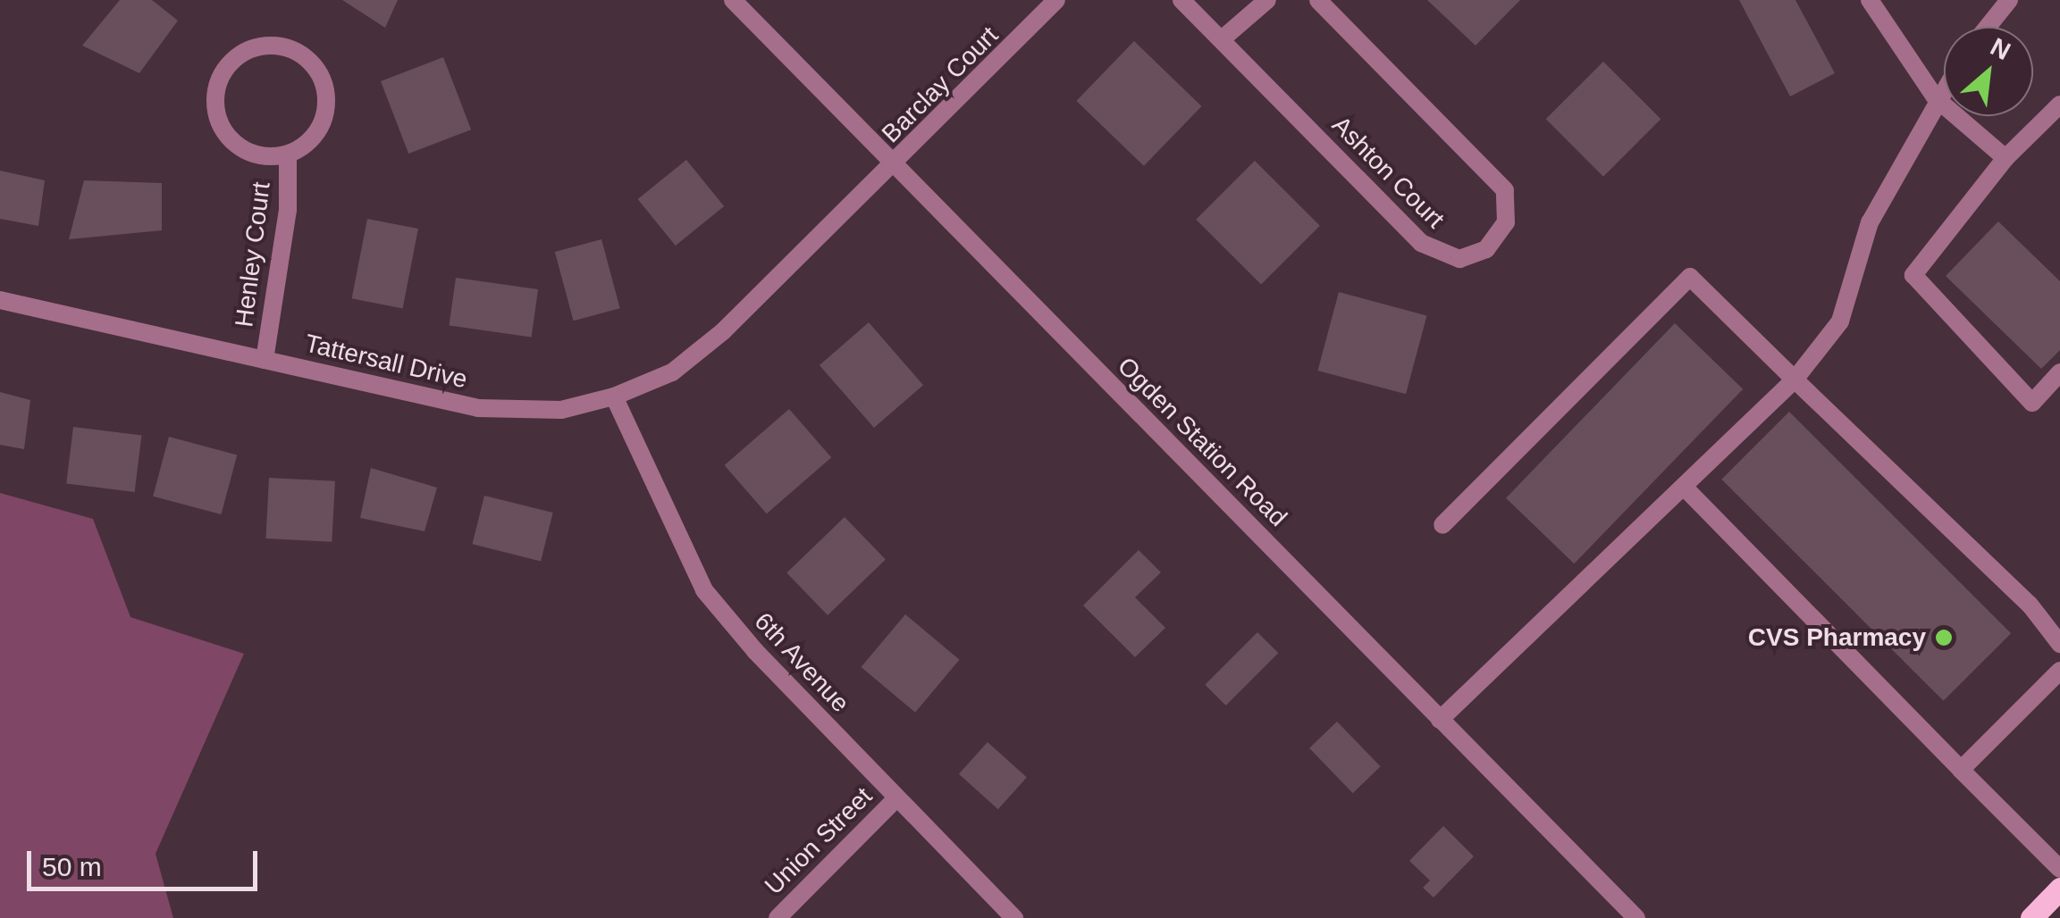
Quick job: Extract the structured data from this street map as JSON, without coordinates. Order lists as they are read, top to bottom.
{
  "streets": {
    "street": [
      "Barclay Court",
      "Ashton Court",
      "Henley Court",
      "Tattersall Drive",
      "Ogden Station Road",
      "6th Avenue",
      "Union Street"
    ]
  },
  "crossings": [
    ["Barclay Court", "Tattersall Drive"],
    ["Barclay Court", "Ogden Station Road"],
    ["Henley Court", "Tattersall Drive"],
    ["Tattersall Drive", "Ogden Station Road"],
    ["Tattersall Drive", "6th Avenue"],
    ["6th Avenue", "Union Street"]
  ],
  "places": ["CVS Pharmacy"],
  "scale_bar": "50 m",
  "north": "top right"
}
